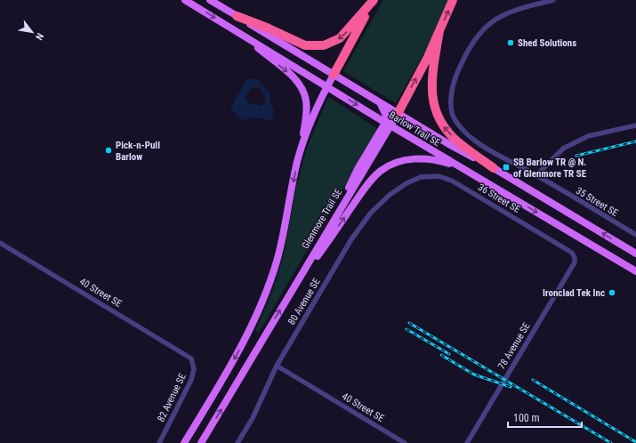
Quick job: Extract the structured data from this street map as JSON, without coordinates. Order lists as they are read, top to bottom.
{
  "streets": {
    "main road": ["Barlow Trail SE", "Glenmore Trail SE"],
    "street": [
      "36 Street SE",
      "35 Street SE",
      "40 Street SE",
      "80 Avenue SE",
      "78 Avenue SE",
      "82 Avenue SE"
    ]
  },
  "crossings": [
    ["Barlow Trail SE", "Glenmore Trail SE"],
    ["36 Street SE", "80 Avenue SE"],
    ["36 Street SE", "78 Avenue SE"],
    ["40 Street SE", "80 Avenue SE"],
    ["40 Street SE", "82 Avenue SE"]
  ],
  "places": {
    "other": ["Shed Solutions", "Pick-n-Pull Barlow", "Ironclad Tek Inc"],
    "transit": ["SB Barlow TR @ N. of Glenmore TR SE"]
  },
  "scale_bar": "100 m",
  "north": "bottom right"
}
